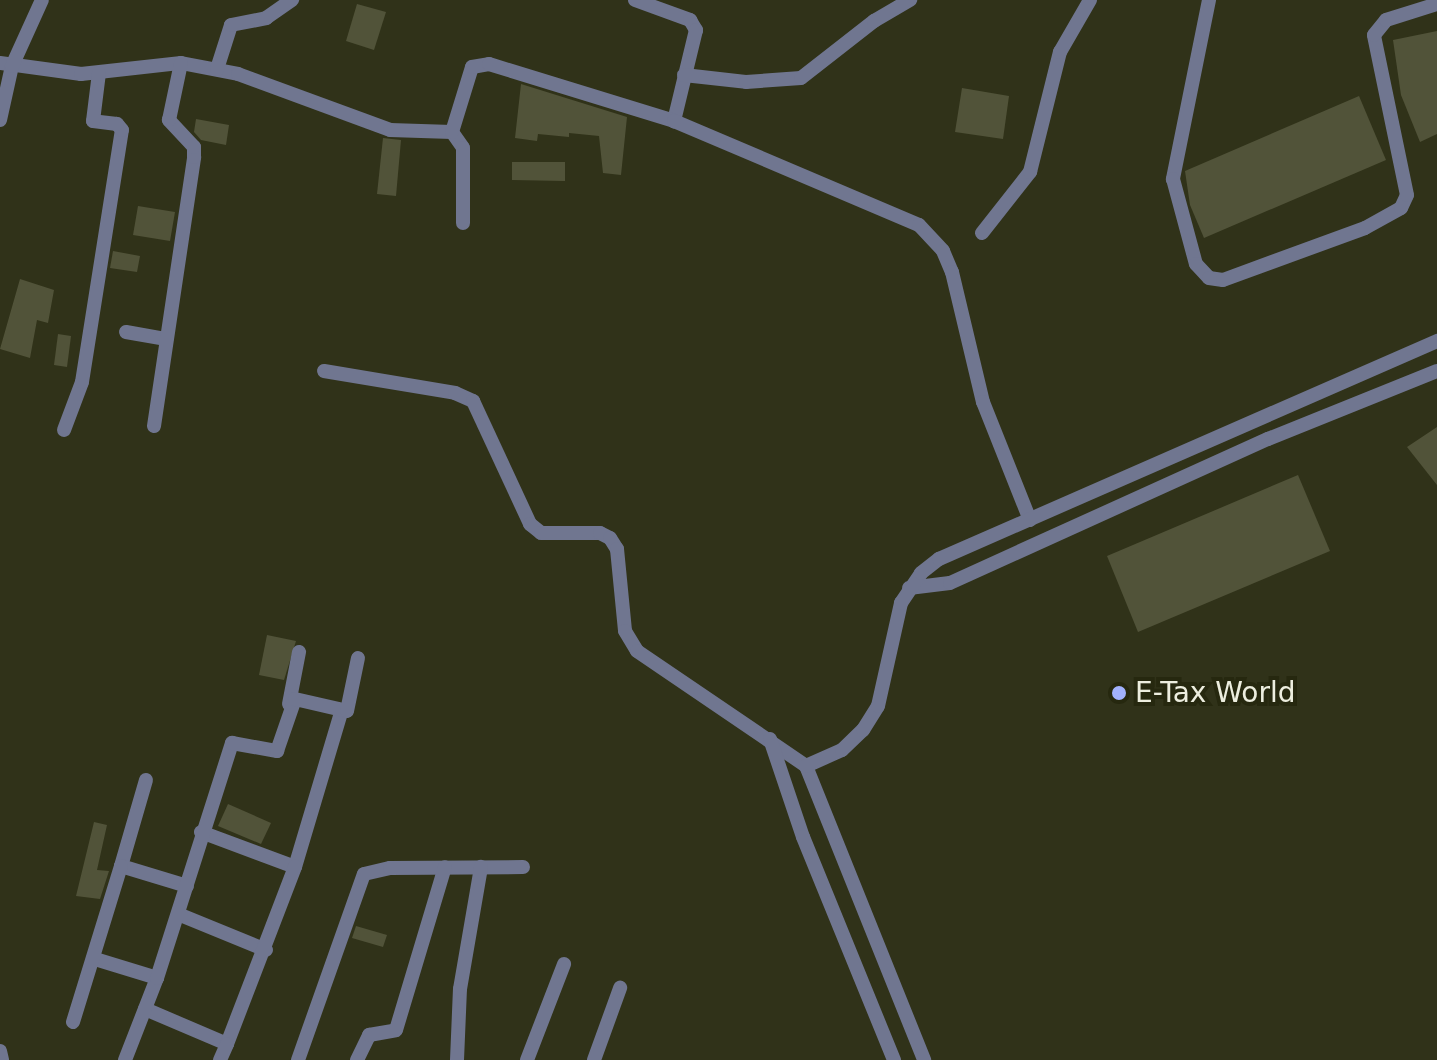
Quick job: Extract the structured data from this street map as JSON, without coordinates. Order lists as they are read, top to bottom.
{
  "places": ["E-Tax World"]
}
